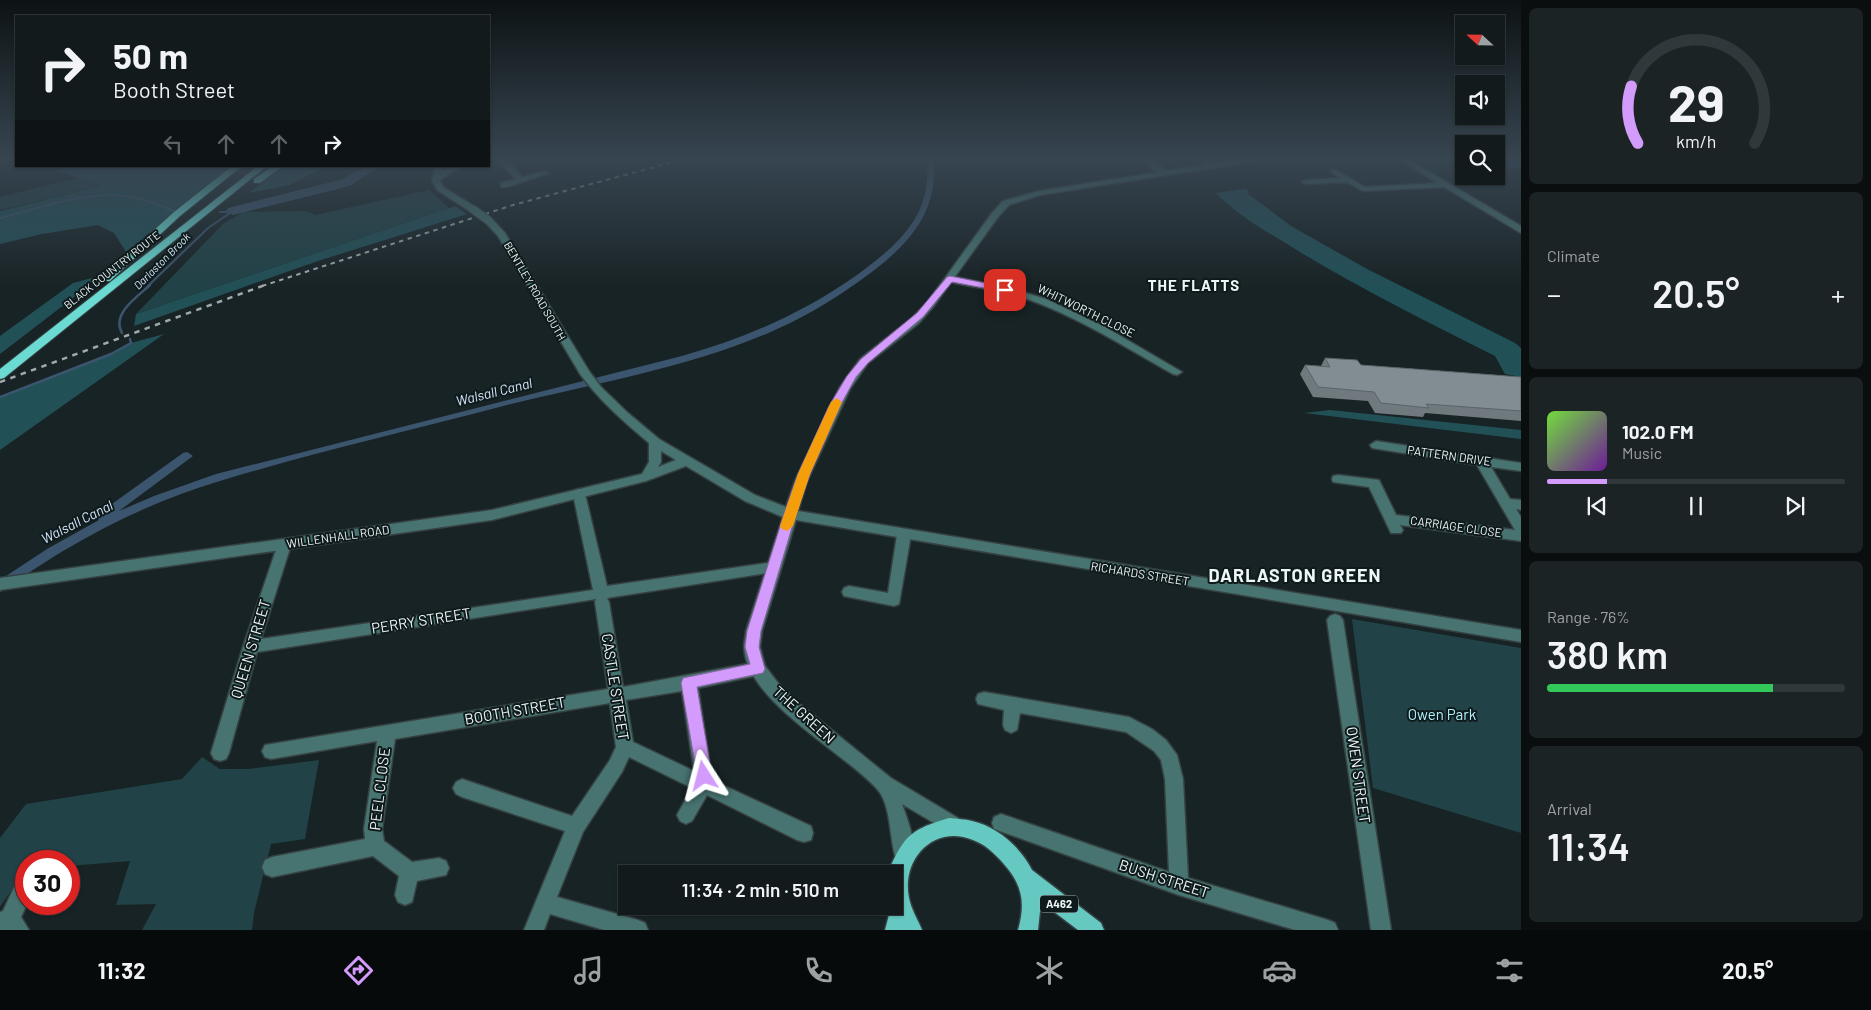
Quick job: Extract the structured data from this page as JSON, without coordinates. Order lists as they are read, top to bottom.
{
  "streets": {
    "highway": ["BLACK COUNTRY ROUTE"],
    "main road": ["A462"],
    "street": [
      "BENTLEY ROAD SOUTH",
      "WHITWORTH CLOSE",
      "PATTERN DRIVE",
      "CARRIAGE CLOSE",
      "WILLENHALL ROAD",
      "RICHARDS STREET",
      "PERRY STREET",
      "QUEEN STREET",
      "CASTLE STREET",
      "BOOTH STREET",
      "THE GREEN",
      "OWEN STREET",
      "PEEL CLOSE",
      "BUSH STREET"
    ]
  },
  "crossings": [
    ["WHITWORTH CLOSE", "THE GREEN"],
    ["WILLENHALL ROAD", "QUEEN STREET"],
    ["WILLENHALL ROAD", "CASTLE STREET"],
    ["RICHARDS STREET", "THE GREEN"],
    ["PERRY STREET", "QUEEN STREET"],
    ["PERRY STREET", "CASTLE STREET"],
    ["PERRY STREET", "THE GREEN"],
    ["CASTLE STREET", "BOOTH STREET"],
    ["BOOTH STREET", "THE GREEN"],
    ["BOOTH STREET", "PEEL CLOSE"]
  ],
  "districts": ["THE FLATTS", "DARLASTON GREEN"],
  "water": ["Darlaston Brook", "Walsall Canal"],
  "parks": ["Owen Park"],
  "north": "left",
  "page": {
    "turn": ["50 m", "Booth Street"],
    "tile": [
      "Climate",
      ["Range · 76%", "380 km"],
      ["Arrival", "11:34"]
    ],
    "heat": ["−", "20.5°", "+"],
    "song": ["102.0 FM", "Music"],
    "limit": "30",
    "trip": "11:34 · 2 min · 510 m",
    "tabs": ["11:32", "20.5°"],
    "gauge": ["29", "km/h"]
  }
}
